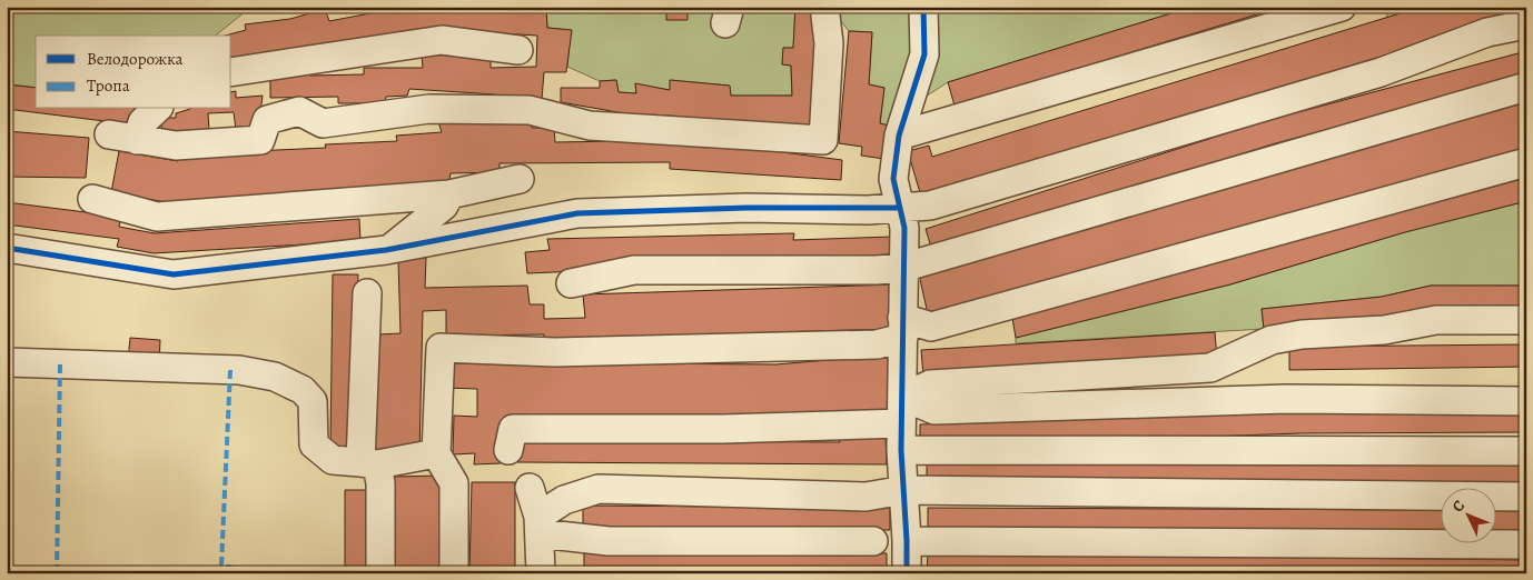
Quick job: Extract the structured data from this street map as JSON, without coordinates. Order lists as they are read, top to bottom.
{
  "legend": ["Велодорожка", "Тропа"],
  "north": "top left"
}
